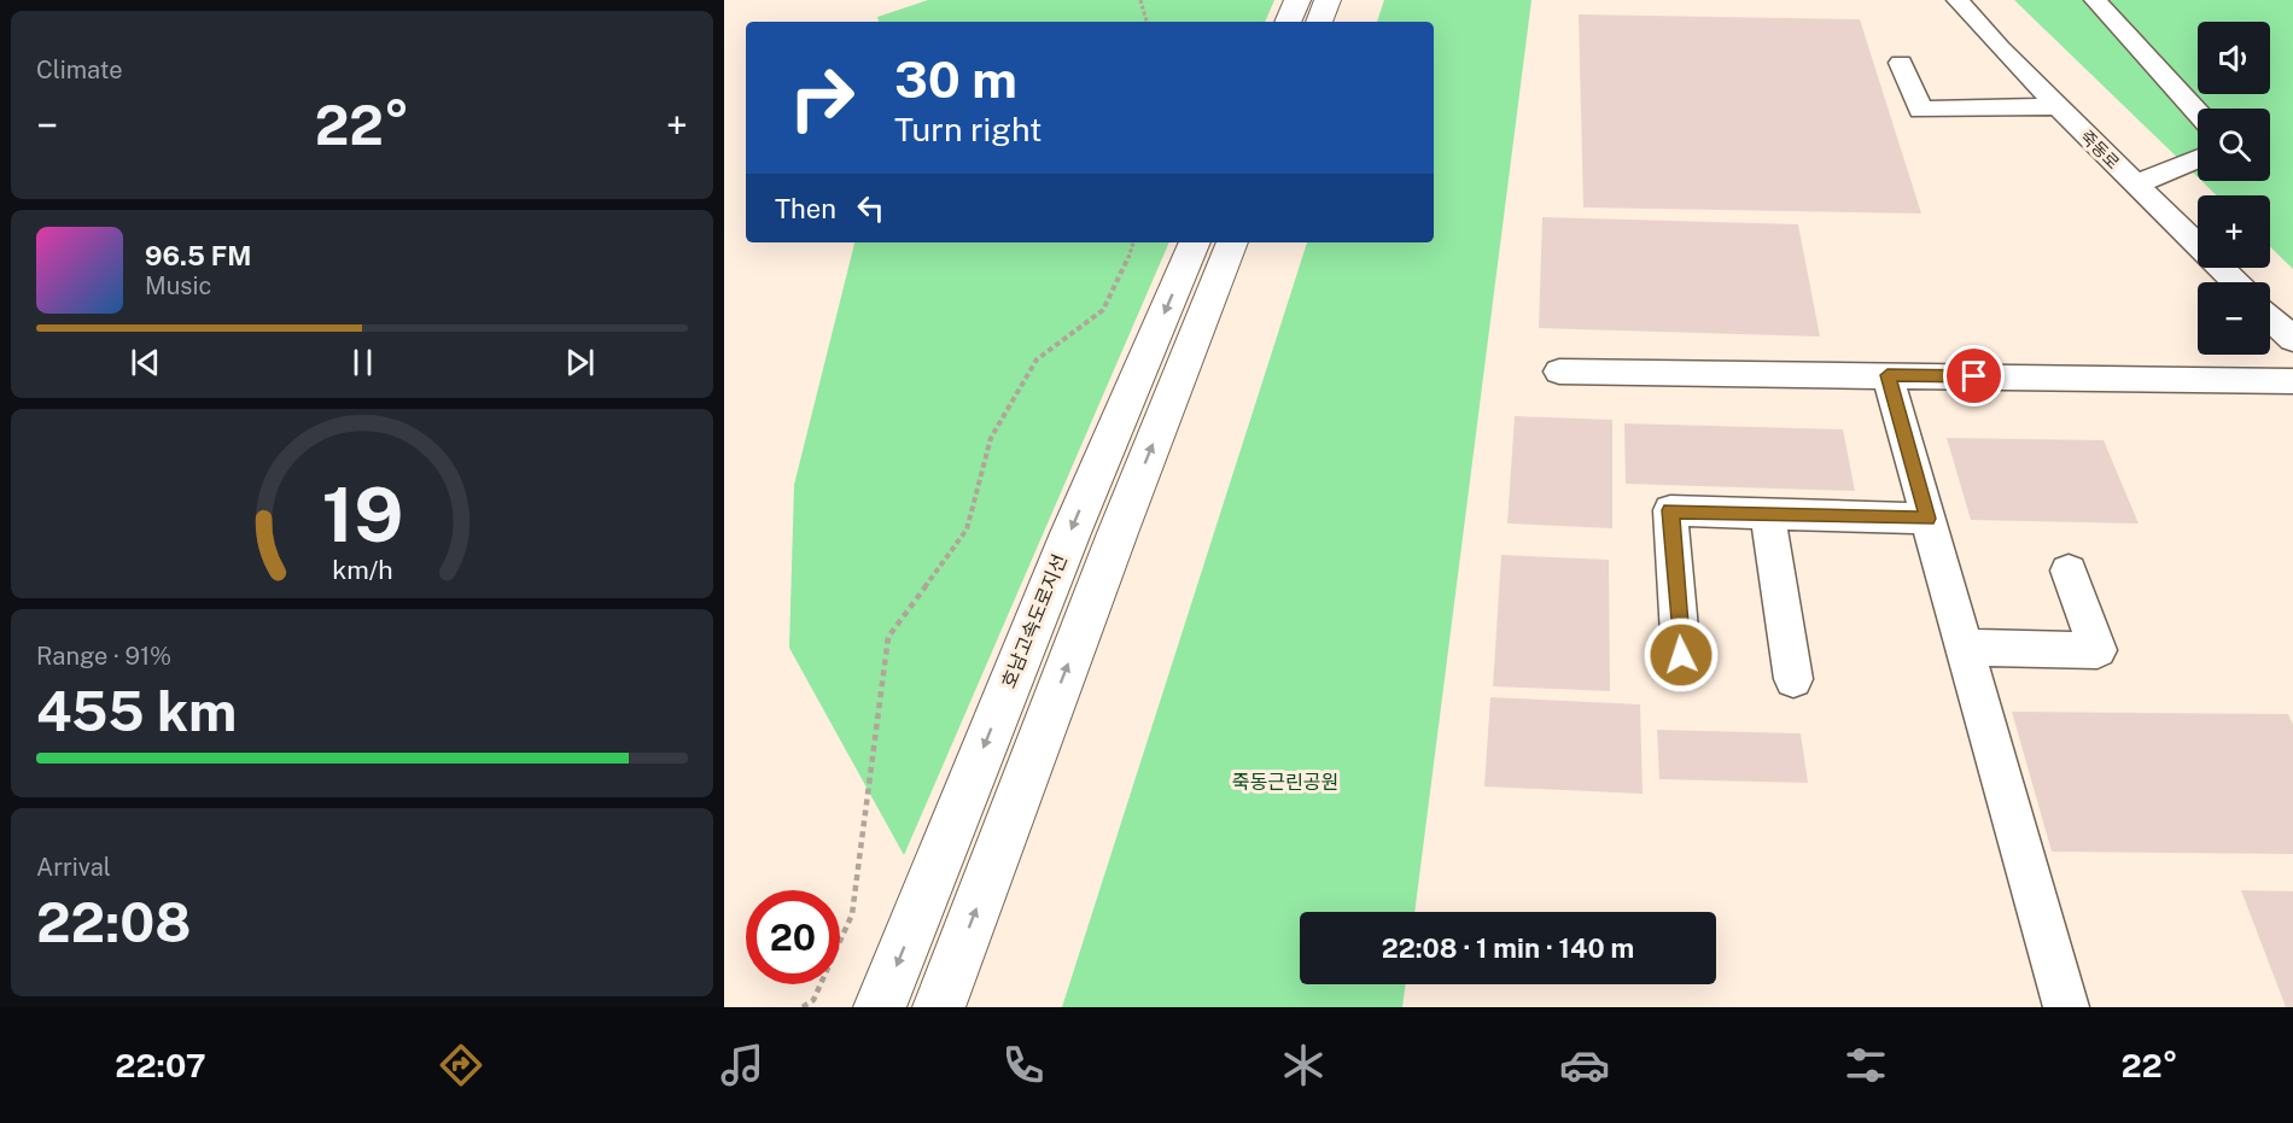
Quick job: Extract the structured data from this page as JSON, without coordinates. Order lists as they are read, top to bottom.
{
  "streets": {
    "highway": ["호남고속도로지선"],
    "street": ["죽동로"]
  },
  "parks": ["죽동근린공원"],
  "page": {
    "tile": [
      "Climate",
      ["Range · 91%", "455 km"],
      ["Arrival", "22:08"]
    ],
    "map_buttons": ["+", "−"],
    "turn": ["30 m", "Turn right"],
    "heat": ["−", "22°", "+"],
    "then": "Then",
    "song": ["96.5 FM", "Music"],
    "limit": "20",
    "trip": "22:08 · 1 min · 140 m",
    "tabs": ["22:07", "22°"],
    "gauge": ["19", "km/h"]
  }
}
